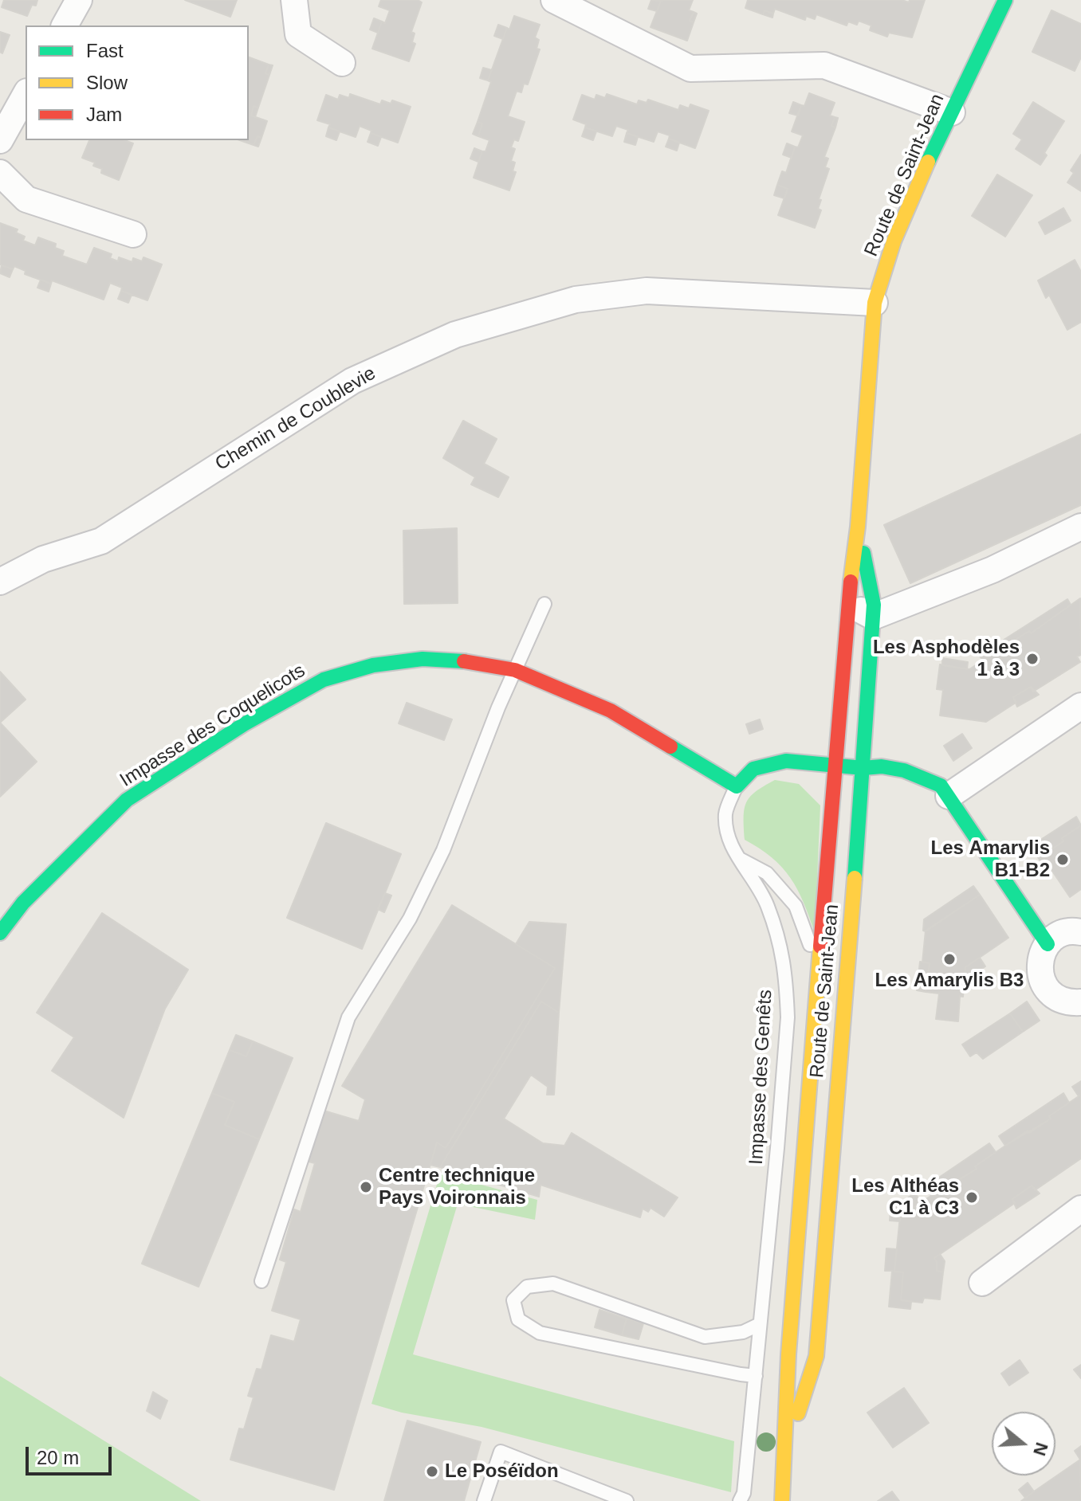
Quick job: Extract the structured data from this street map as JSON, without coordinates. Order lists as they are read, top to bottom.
{
  "streets": {
    "main road": ["Route de Saint-Jean", "Impasse des Coquelicots"],
    "street": ["Chemin de Coublevie"],
    "lane": ["Impasse des Genêts"]
  },
  "crossings": [
    ["Route de Saint-Jean", "Chemin de Coublevie"],
    ["Impasse des Coquelicots", "Impasse des Genêts"]
  ],
  "places": [
    "Les Asphodèles 1 à 3",
    "Les Amarylis B1-B2",
    "Les Amarylis B3",
    "Centre technique Pays Voironnais",
    "Les Althéas C1 à C3",
    "Le Poséïdon"
  ],
  "legend": ["Fast", "Slow", "Jam"],
  "scale_bar": "20 m",
  "north": "right"
}
